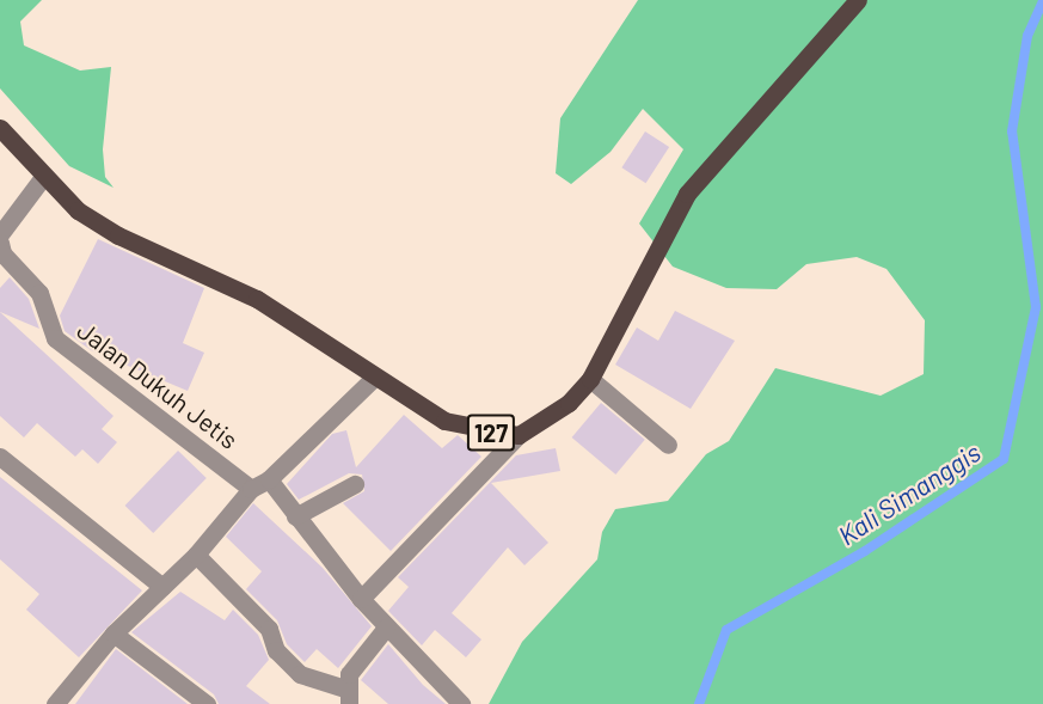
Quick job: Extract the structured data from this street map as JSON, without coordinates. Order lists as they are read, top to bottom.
{
  "streets": {
    "main road": ["127"],
    "street": ["Jalan Dukuh Jetis"]
  },
  "water": ["Kali Simanggis"]
}
